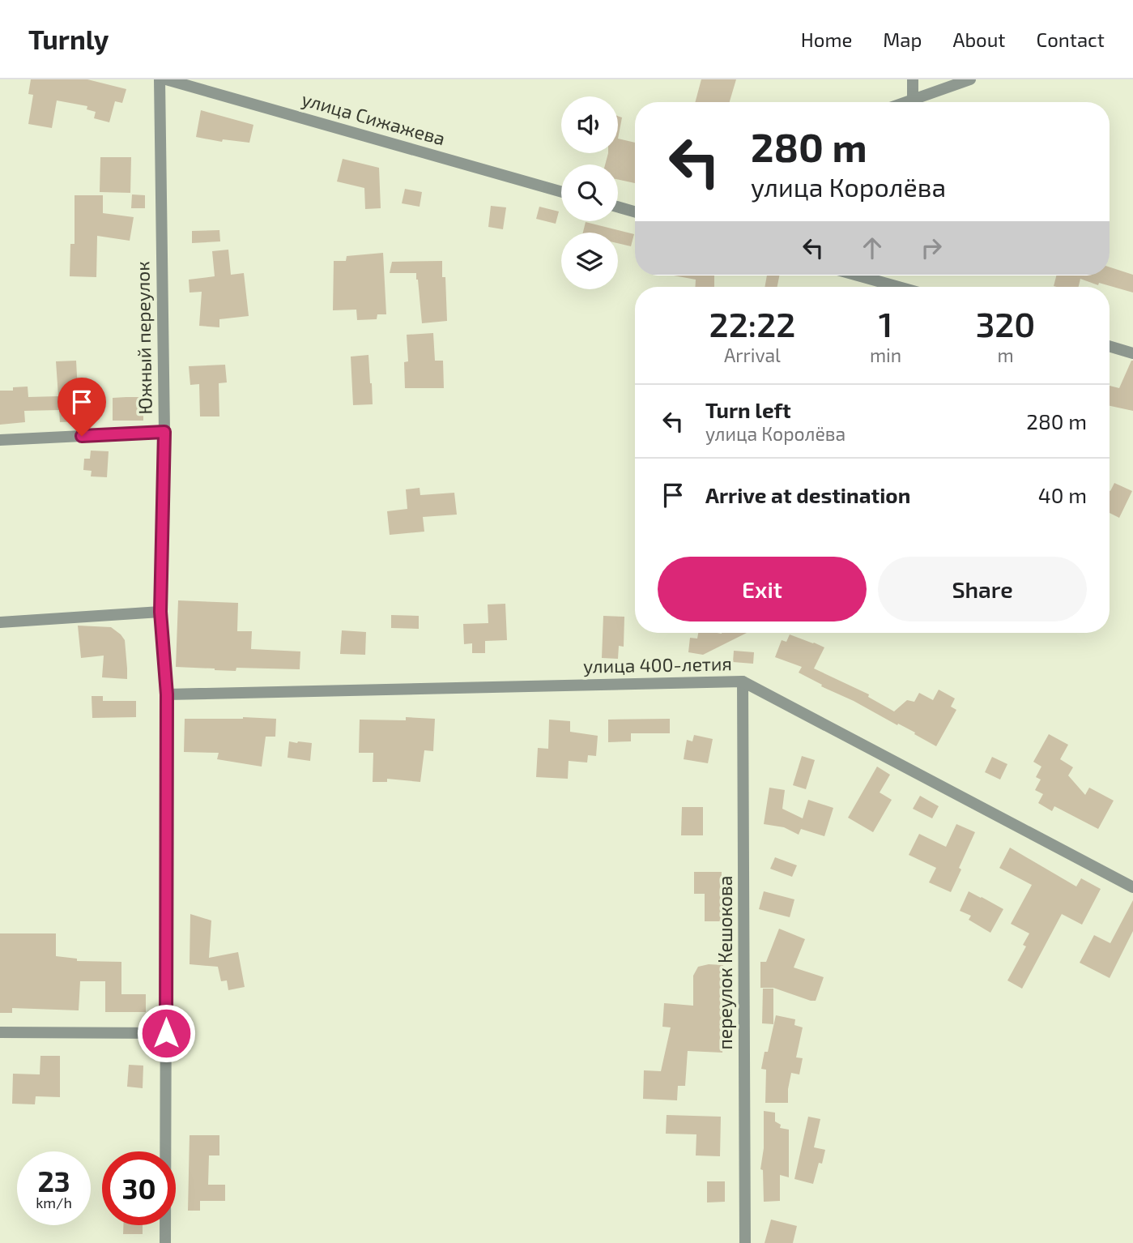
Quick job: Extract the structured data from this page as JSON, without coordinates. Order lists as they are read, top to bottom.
{
  "streets": {
    "street": [
      "улица Сижажева",
      "Южный переулок",
      "улица 400-летия",
      "переулок Кешокова"
    ]
  },
  "crossings": [
    ["Южный переулок", "улица 400-летия"],
    ["улица 400-летия", "переулок Кешокова"]
  ],
  "page": {
    "header": "Turnly",
    "nav": [
      "Home",
      "Map",
      "About",
      "Contact"
    ],
    "turn": ["280 m", "улица Королёва"],
    "eta": [
      "22:22",
      "Arrival",
      "1",
      "min",
      "320",
      "m"
    ],
    "list": [
      {
        "name": "Turn left",
        "note": "улица Королёва",
        "value": "280 m"
      },
      {
        "name": "Arrive at destination",
        "value": "40 m"
      }
    ],
    "buttons": ["Exit", "Share"],
    "speed": "23 km/h",
    "limit": "30"
  }
}
